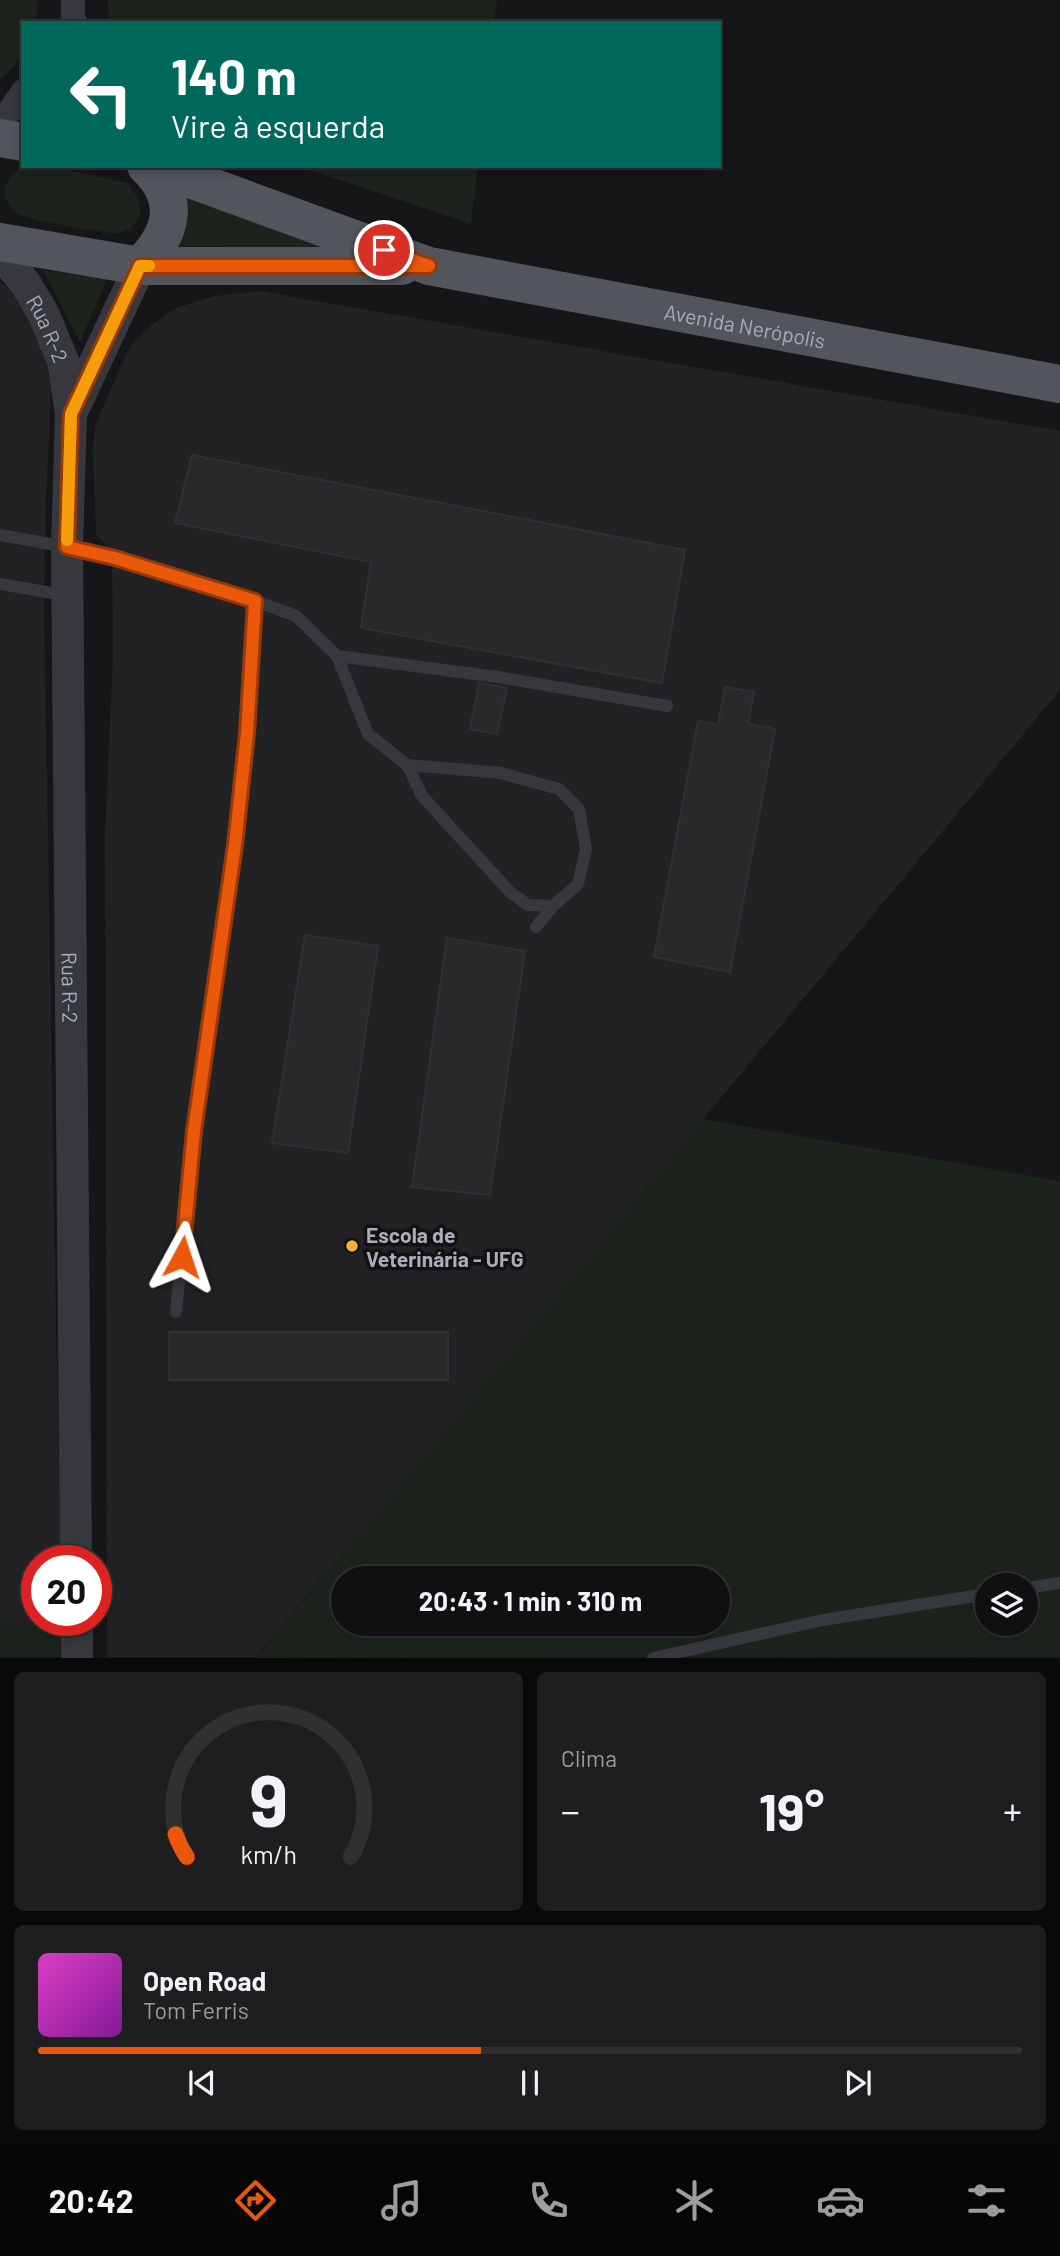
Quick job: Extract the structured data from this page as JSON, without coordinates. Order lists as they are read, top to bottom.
{
  "streets": {
    "main road": ["Avenida Nerópolis"],
    "street": ["Rua R-2"]
  },
  "crossings": [
    ["Avenida Nerópolis", "Rua R-2"]
  ],
  "places": ["Escola de Veterinária - UFG"],
  "page": {
    "turn": ["140 m", "Vire à esquerda"],
    "limit": "20",
    "trip": "20:43 · 1 min · 310 m",
    "tile": "Clima",
    "heat": ["−", "19°", "+"],
    "song": ["Open Road", "Tom Ferris"],
    "tabs": "20:42",
    "gauge": ["9", "km/h"]
  }
}
